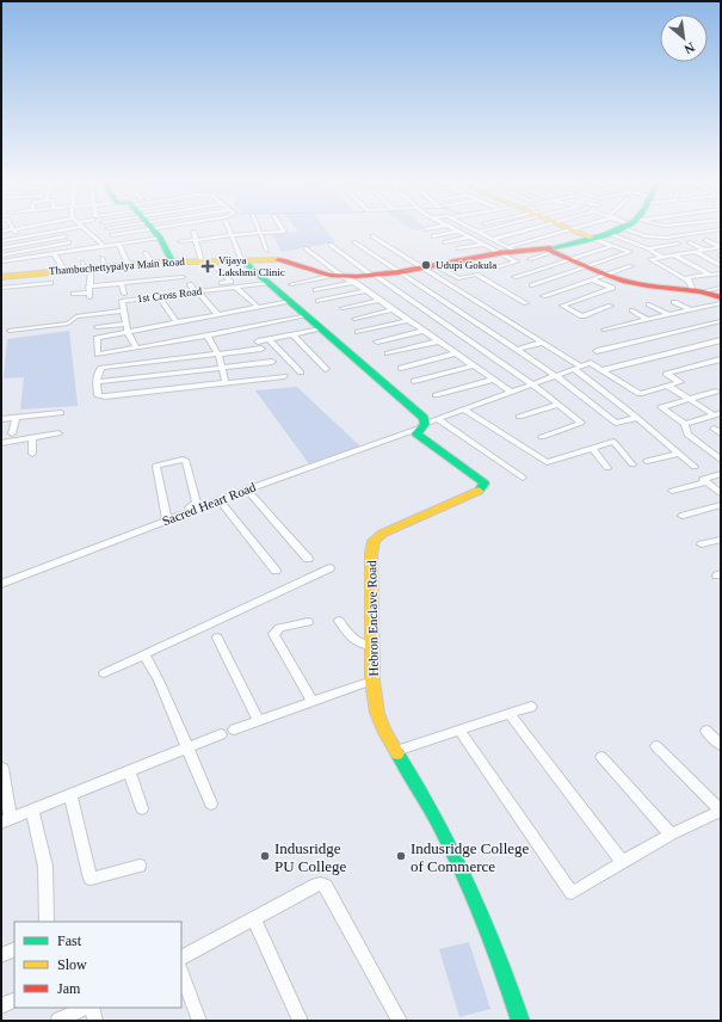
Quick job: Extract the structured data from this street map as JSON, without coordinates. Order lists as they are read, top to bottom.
{
  "streets": {
    "street": [
      "Thambuchettypalya Main Road",
      "1st Cross Road",
      "Sacred Heart Road",
      "Hebron Enclave Road"
    ]
  },
  "crossings": [
    ["Thambuchettypalya Main Road", "Hebron Enclave Road"],
    ["1st Cross Road", "Hebron Enclave Road"],
    ["Sacred Heart Road", "Hebron Enclave Road"]
  ],
  "places": {
    "other": ["Udupi Gokula", "Indusridge PU College", "Indusridge College of Commerce"],
    "health": ["Vijaya Lakshmi Clinic"]
  },
  "legend": ["Fast", "Slow", "Jam"],
  "north": "bottom right"
}
